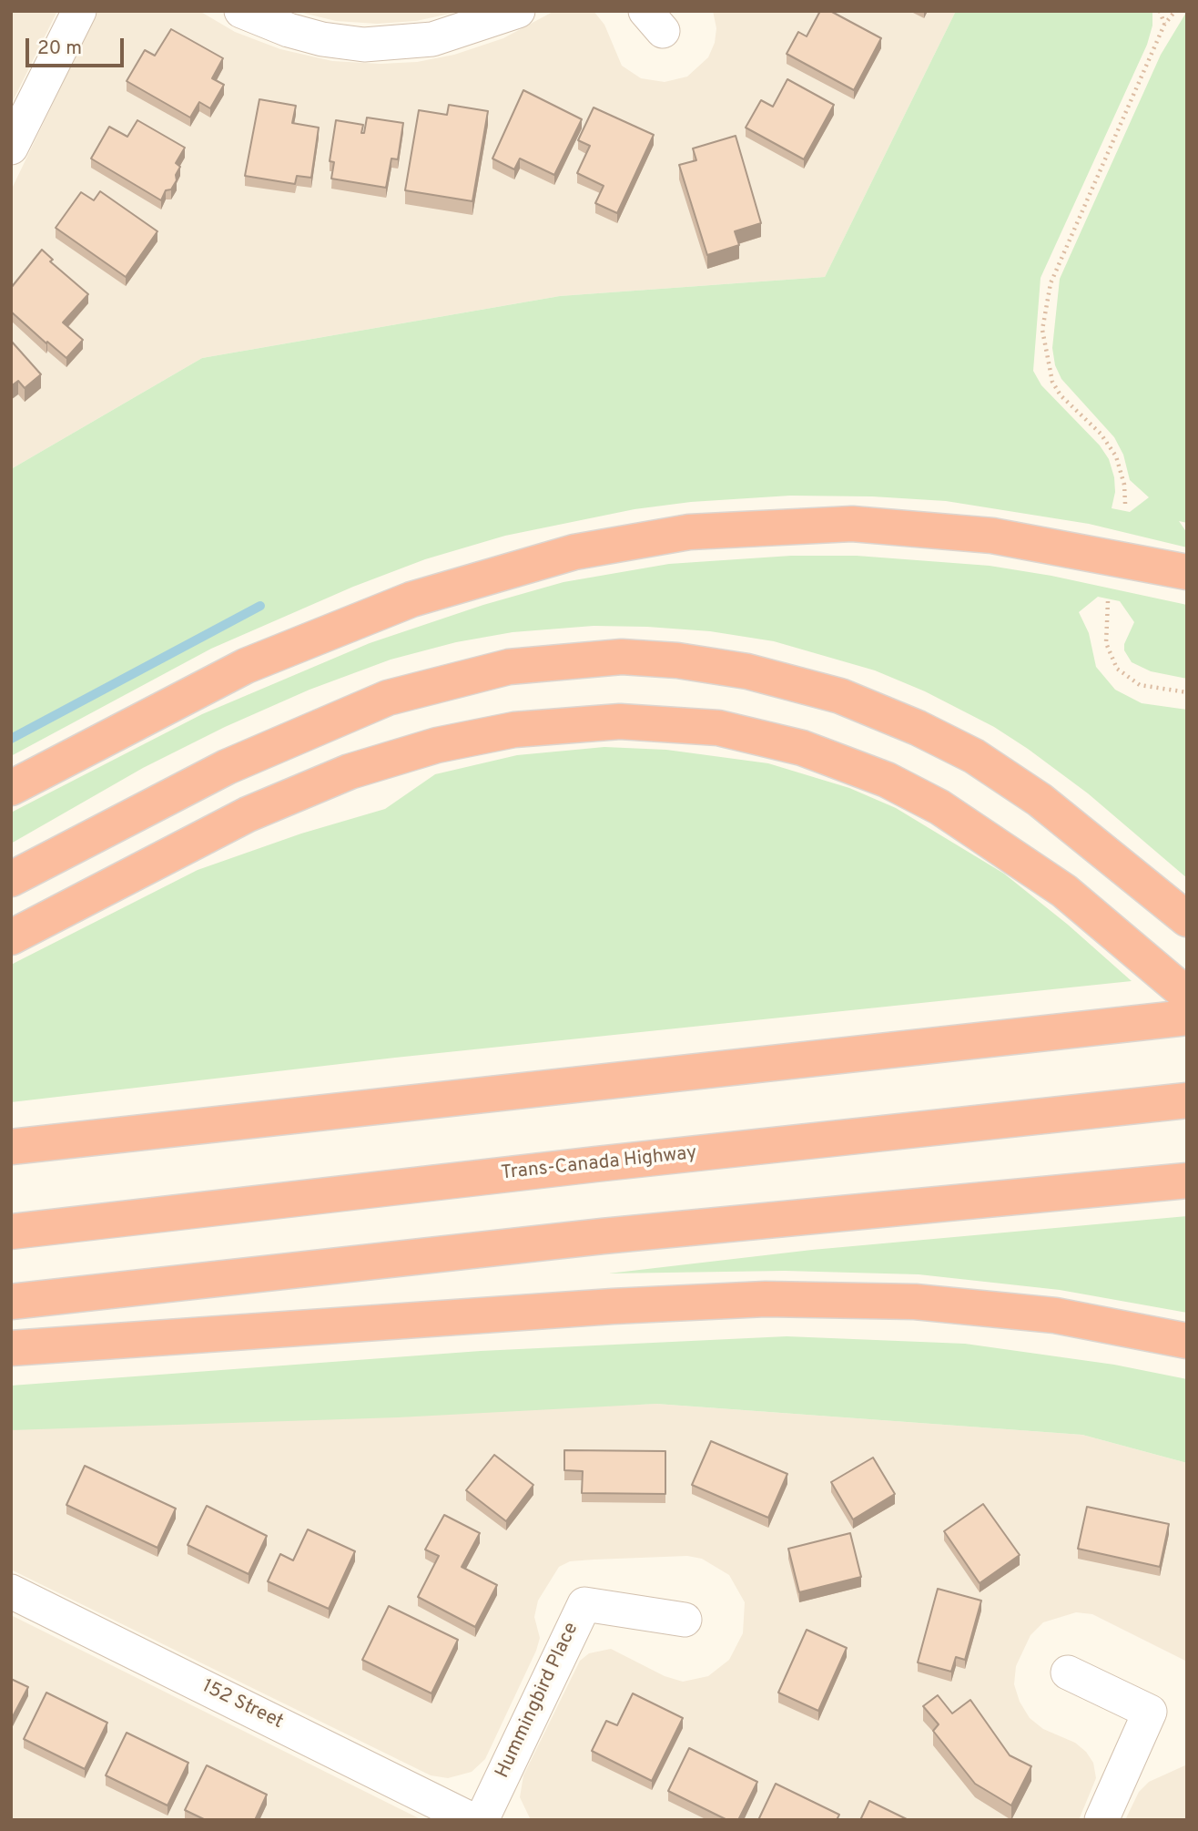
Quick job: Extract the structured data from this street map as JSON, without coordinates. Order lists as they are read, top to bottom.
{
  "streets": {
    "highway": ["Trans-Canada Highway"],
    "street": ["Hummingbird Place", "152 Street"]
  },
  "scale_bar": "20 m"
}
